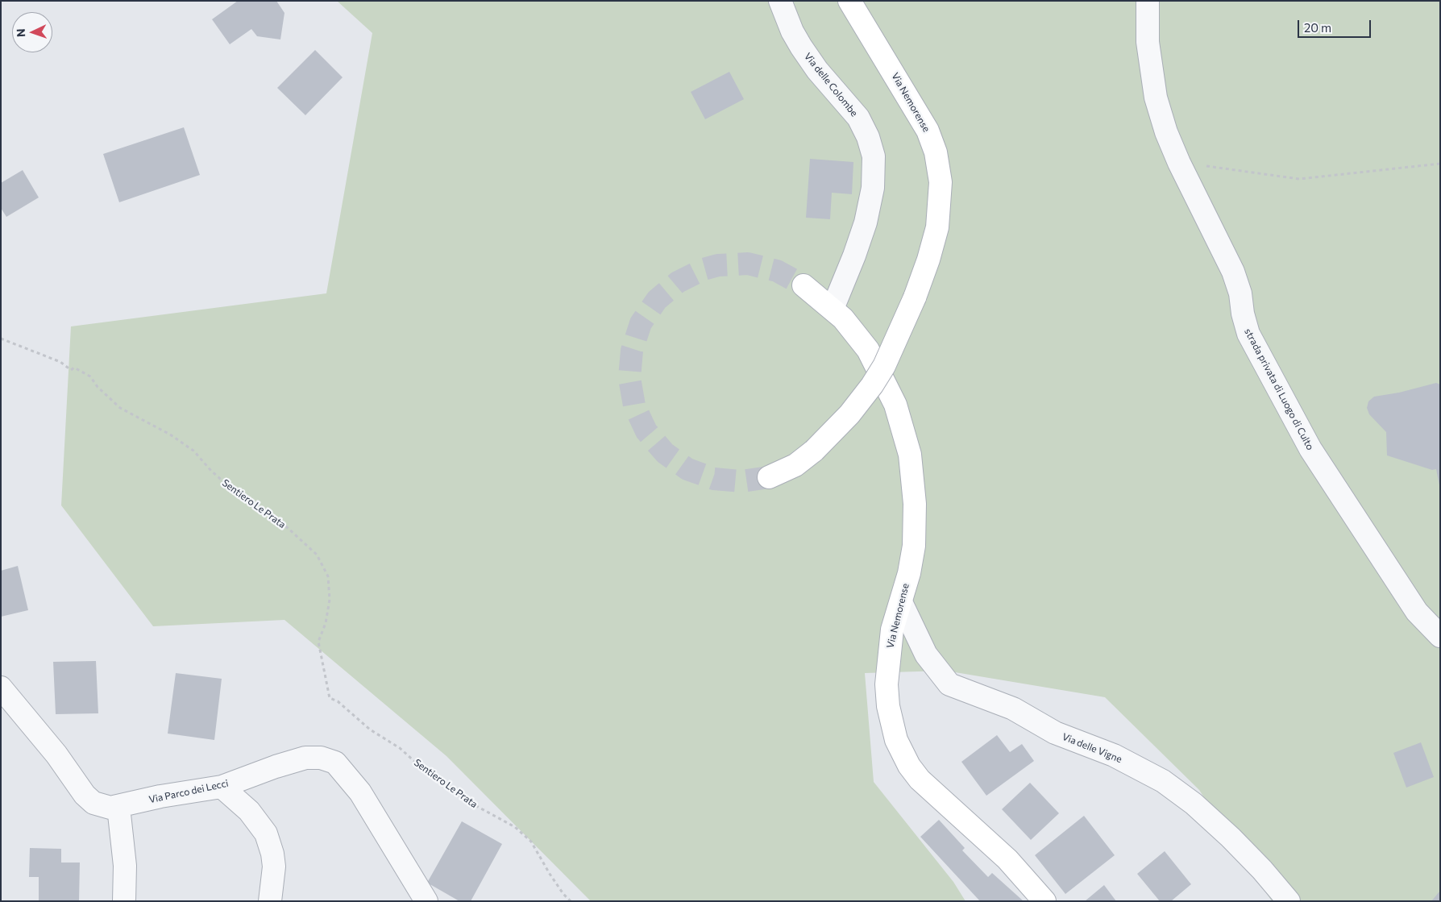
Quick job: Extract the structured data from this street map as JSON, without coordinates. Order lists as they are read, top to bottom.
{
  "streets": {
    "main road": ["Via Nemorense"],
    "street": [
      "Via delle Colombe",
      "strada privata di Luogo di Culto",
      "Via delle Vigne",
      "Via Parco dei Lecci"
    ],
    "path": ["Sentiero Le Prata"]
  },
  "crossings": [
    ["Via delle Colombe", "Via Nemorense"],
    ["Via Nemorense", "Via delle Vigne"]
  ],
  "scale_bar": "20 m",
  "north": "left"
}
